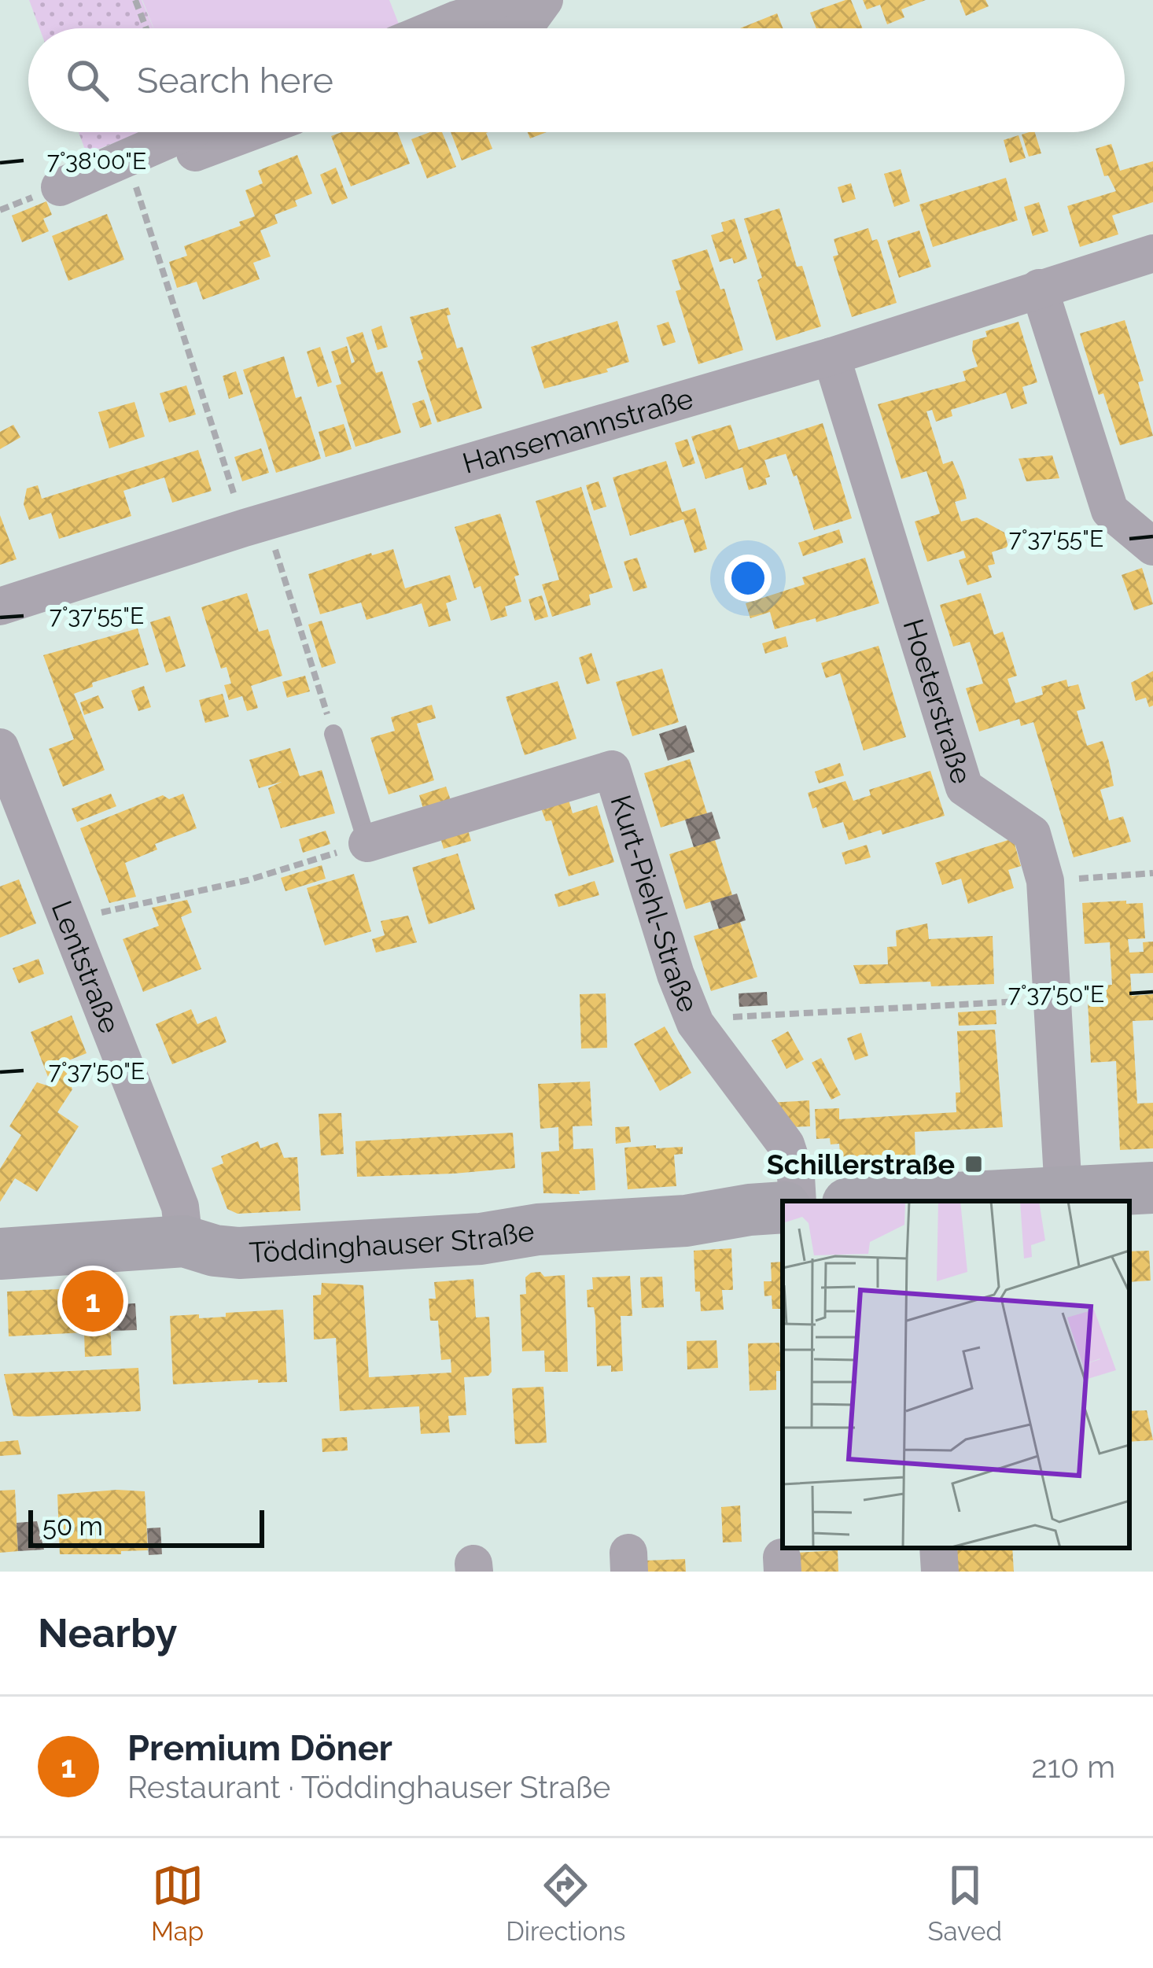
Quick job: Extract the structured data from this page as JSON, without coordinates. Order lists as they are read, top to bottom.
{
  "streets": {
    "street": [
      "Hansemannstraße",
      "Hoeterstraße",
      "Kurt-Piehl-Straße",
      "Lentstraße",
      "Töddinghauser Straße"
    ]
  },
  "crossings": [
    ["Hansemannstraße", "Hoeterstraße"],
    ["Lentstraße", "Töddinghauser Straße"]
  ],
  "places": {
    "transit": ["Schillerstraße"]
  },
  "scale_bar": "50 m",
  "page": {
    "search": "Search here",
    "pins": "1",
    "scale": "50 m",
    "heading": "Nearby",
    "list": [
      {
        "mark": "1",
        "name": "Premium Döner",
        "note": "Restaurant · Töddinghauser Straße",
        "value": "210 m"
      }
    ],
    "nav": ["Map", "Directions", "Saved"]
  },
  "coordinates": ["7°38'00\"E", "7°37'55\"E", "7°37'50\"E"]
}
